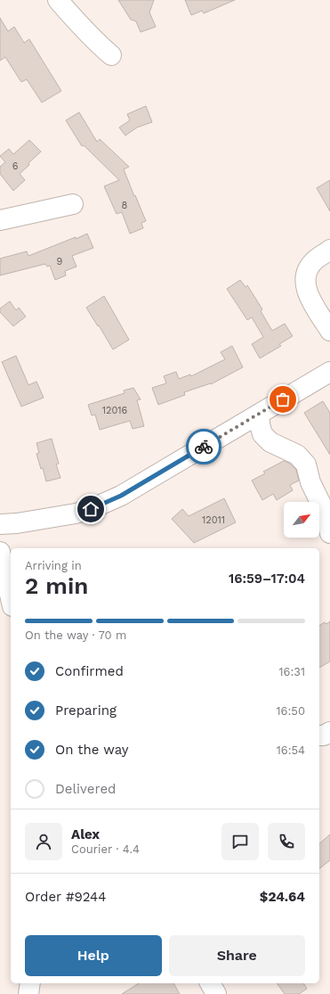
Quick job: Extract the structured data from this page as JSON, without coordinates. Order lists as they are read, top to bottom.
{
  "house_numbers": [
    "6",
    "8",
    "9",
    "12016",
    "12011"
  ],
  "north": "top right",
  "page": {
    "heading": ["2 min", "Arriving in", "16:59–17:04"],
    "panel": [
      "Alex",
      "Courier · 4.4",
      "Order #9244",
      "$24.64"
    ],
    "bar": "On the way · 70 m",
    "list": [
      ["Confirmed", "16:31"],
      ["Preparing", "16:50"],
      ["On the way", "16:54"],
      "Delivered"
    ],
    "buttons": ["Help", "Share"]
  }
}
